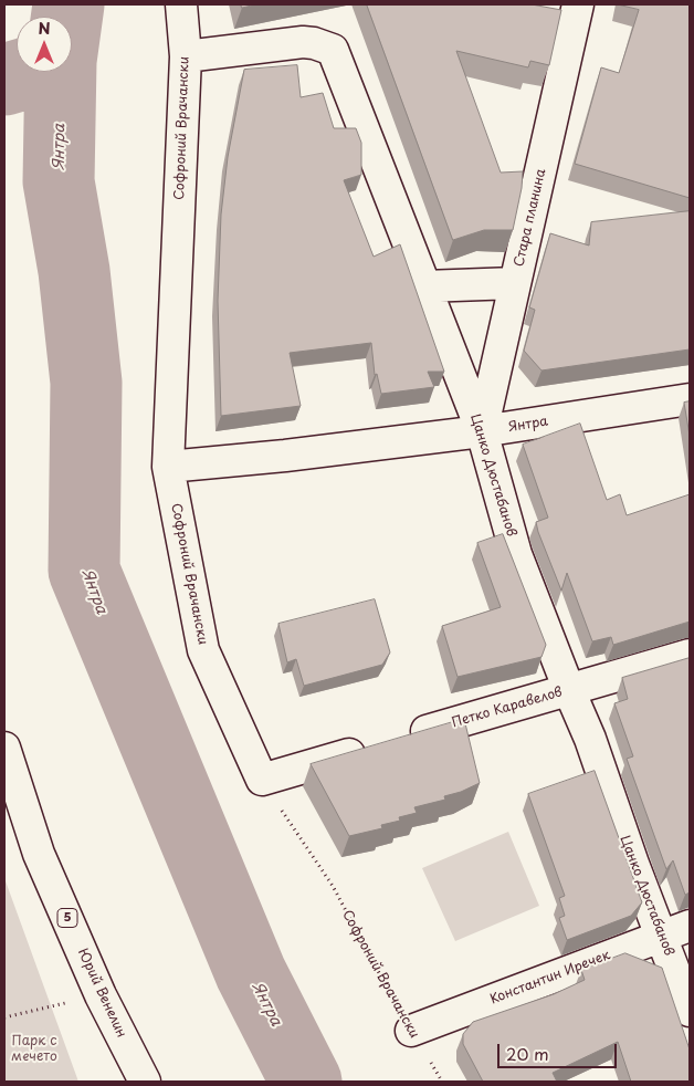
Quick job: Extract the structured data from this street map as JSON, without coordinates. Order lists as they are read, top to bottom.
{
  "streets": {
    "street": [
      "Софроний Врачански",
      "Стара планина",
      "Янтра",
      "Цанко Дюстабанов",
      "Петко Каравелов",
      "5",
      "Константин Иречек",
      "Юрий Венелин"
    ]
  },
  "crossings": [
    ["Софроний Врачански", "Янтра"],
    ["Софроний Врачански", "Цанко Дюстабанов"],
    ["Софроний Врачански", "Петко Каравелов"],
    ["Софроний Врачански", "Константин Иречек"],
    ["Стара планина", "Янтра"],
    ["Стара планина", "Цанко Дюстабанов"],
    ["Янтра", "Цанко Дюстабанов"],
    ["Цанко Дюстабанов", "Петко Каравелов"],
    ["Цанко Дюстабанов", "Константин Иречек"]
  ],
  "water": ["Янтра"],
  "parks": ["Парк с мечето"],
  "scale_bar": "20 m",
  "north": "top"
}
